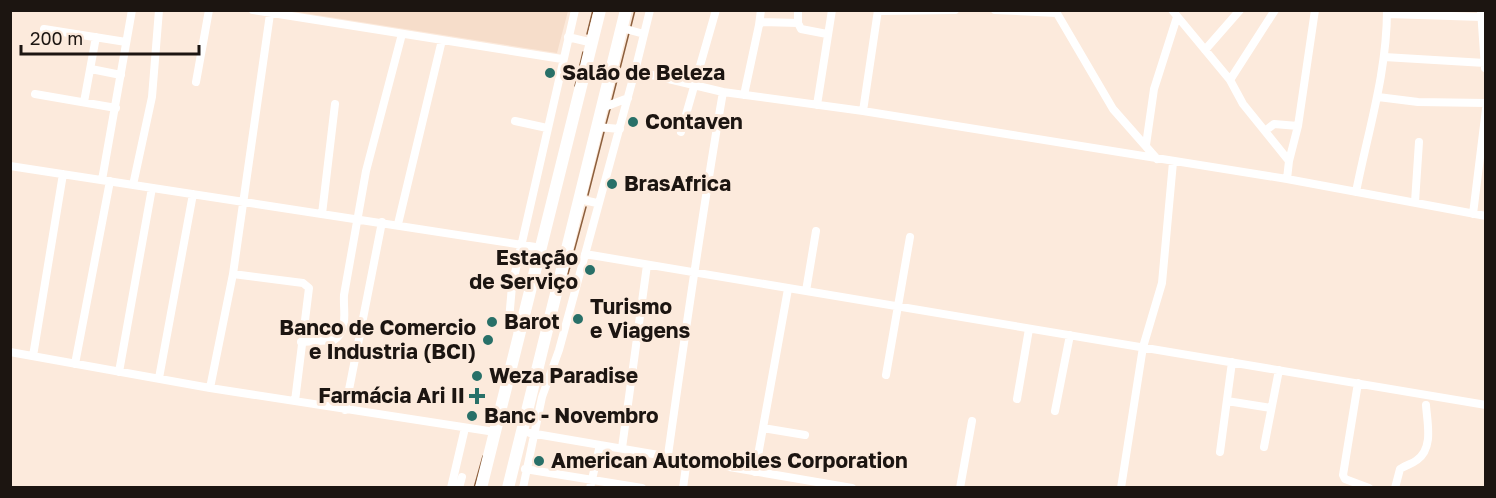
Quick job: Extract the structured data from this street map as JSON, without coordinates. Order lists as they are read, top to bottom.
{
  "places": {
    "other": [
      "Salão de Beleza",
      "Contaven",
      "BrasAfrica",
      "Estação de Serviço",
      "Turismo e Viagens",
      "Barot",
      "Banco de Comercio e Industria (BCI)",
      "Weza Paradise",
      "Banc - Novembro",
      "American Automobiles Corporation"
    ],
    "health": ["Farmácia Ari II"]
  },
  "scale_bar": "200 m"
}
